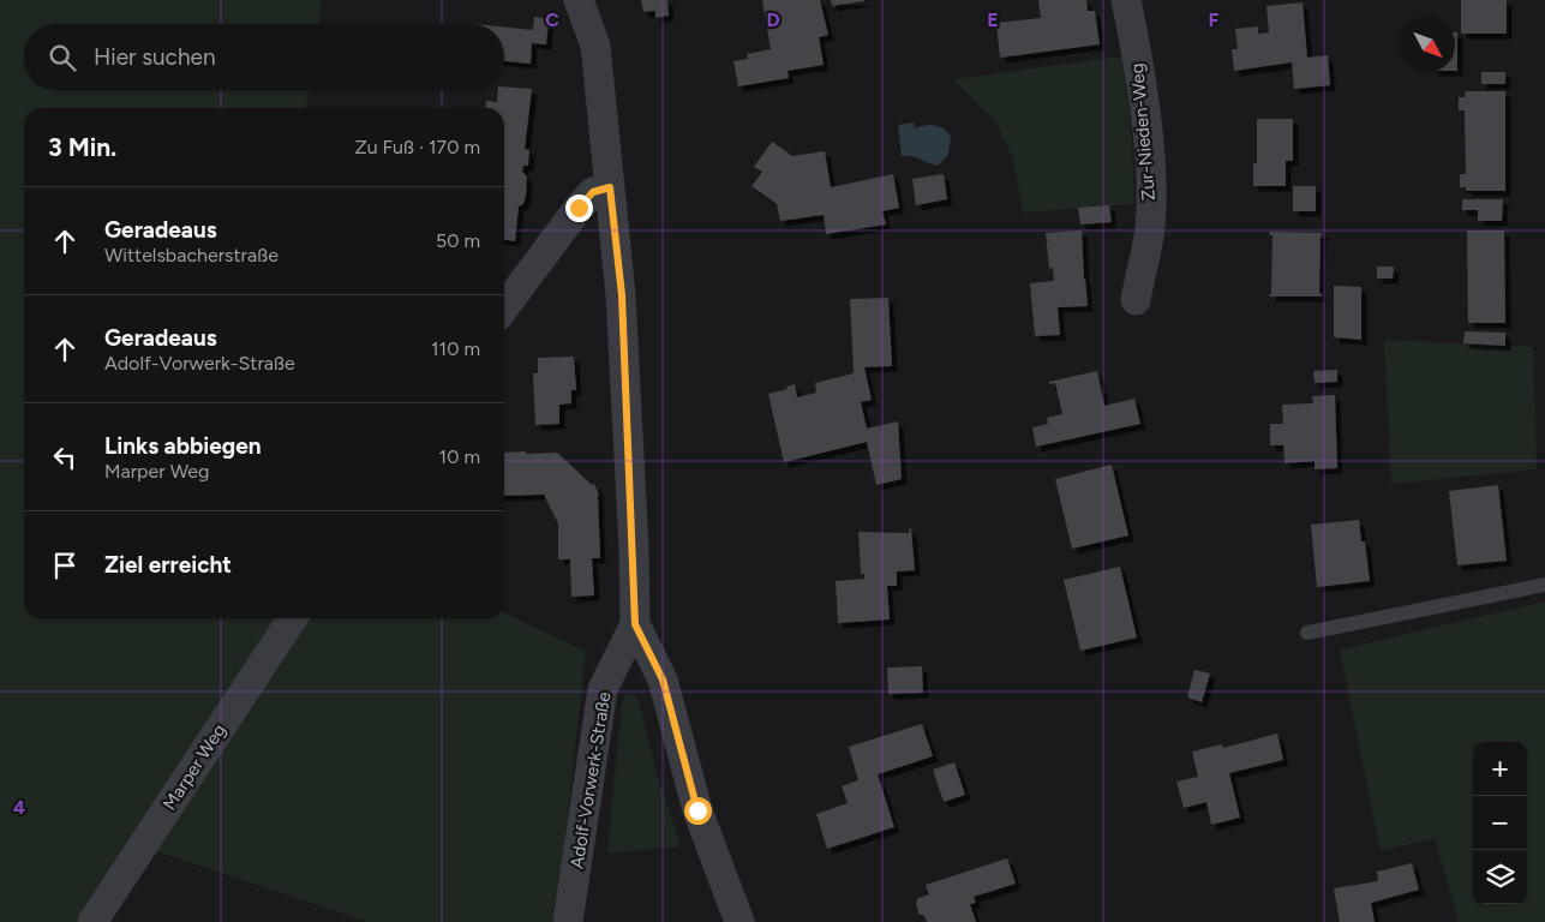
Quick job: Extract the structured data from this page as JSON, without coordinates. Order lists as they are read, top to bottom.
{
  "streets": {
    "street": ["Zur-Nieden-Weg", "Marper Weg", "Adolf-Vorwerk-Straße"]
  },
  "north": "bottom right",
  "page": {
    "search": "Hier suchen",
    "heading": ["3 Min.", "Zu Fuß · 170 m"],
    "list": [
      ["Geradeaus", "Wittelsbacherstraße", "50 m"],
      ["Geradeaus", "Adolf-Vorwerk-Straße", "110 m"],
      ["Links abbiegen", "Marper Weg", "10 m"],
      "Ziel erreicht"
    ],
    "map_buttons": ["+", "−"]
  },
  "grid": {
    "columns": [
      "C",
      "D",
      "E",
      "F"
    ],
    "rows": ["4"]
  }
}
